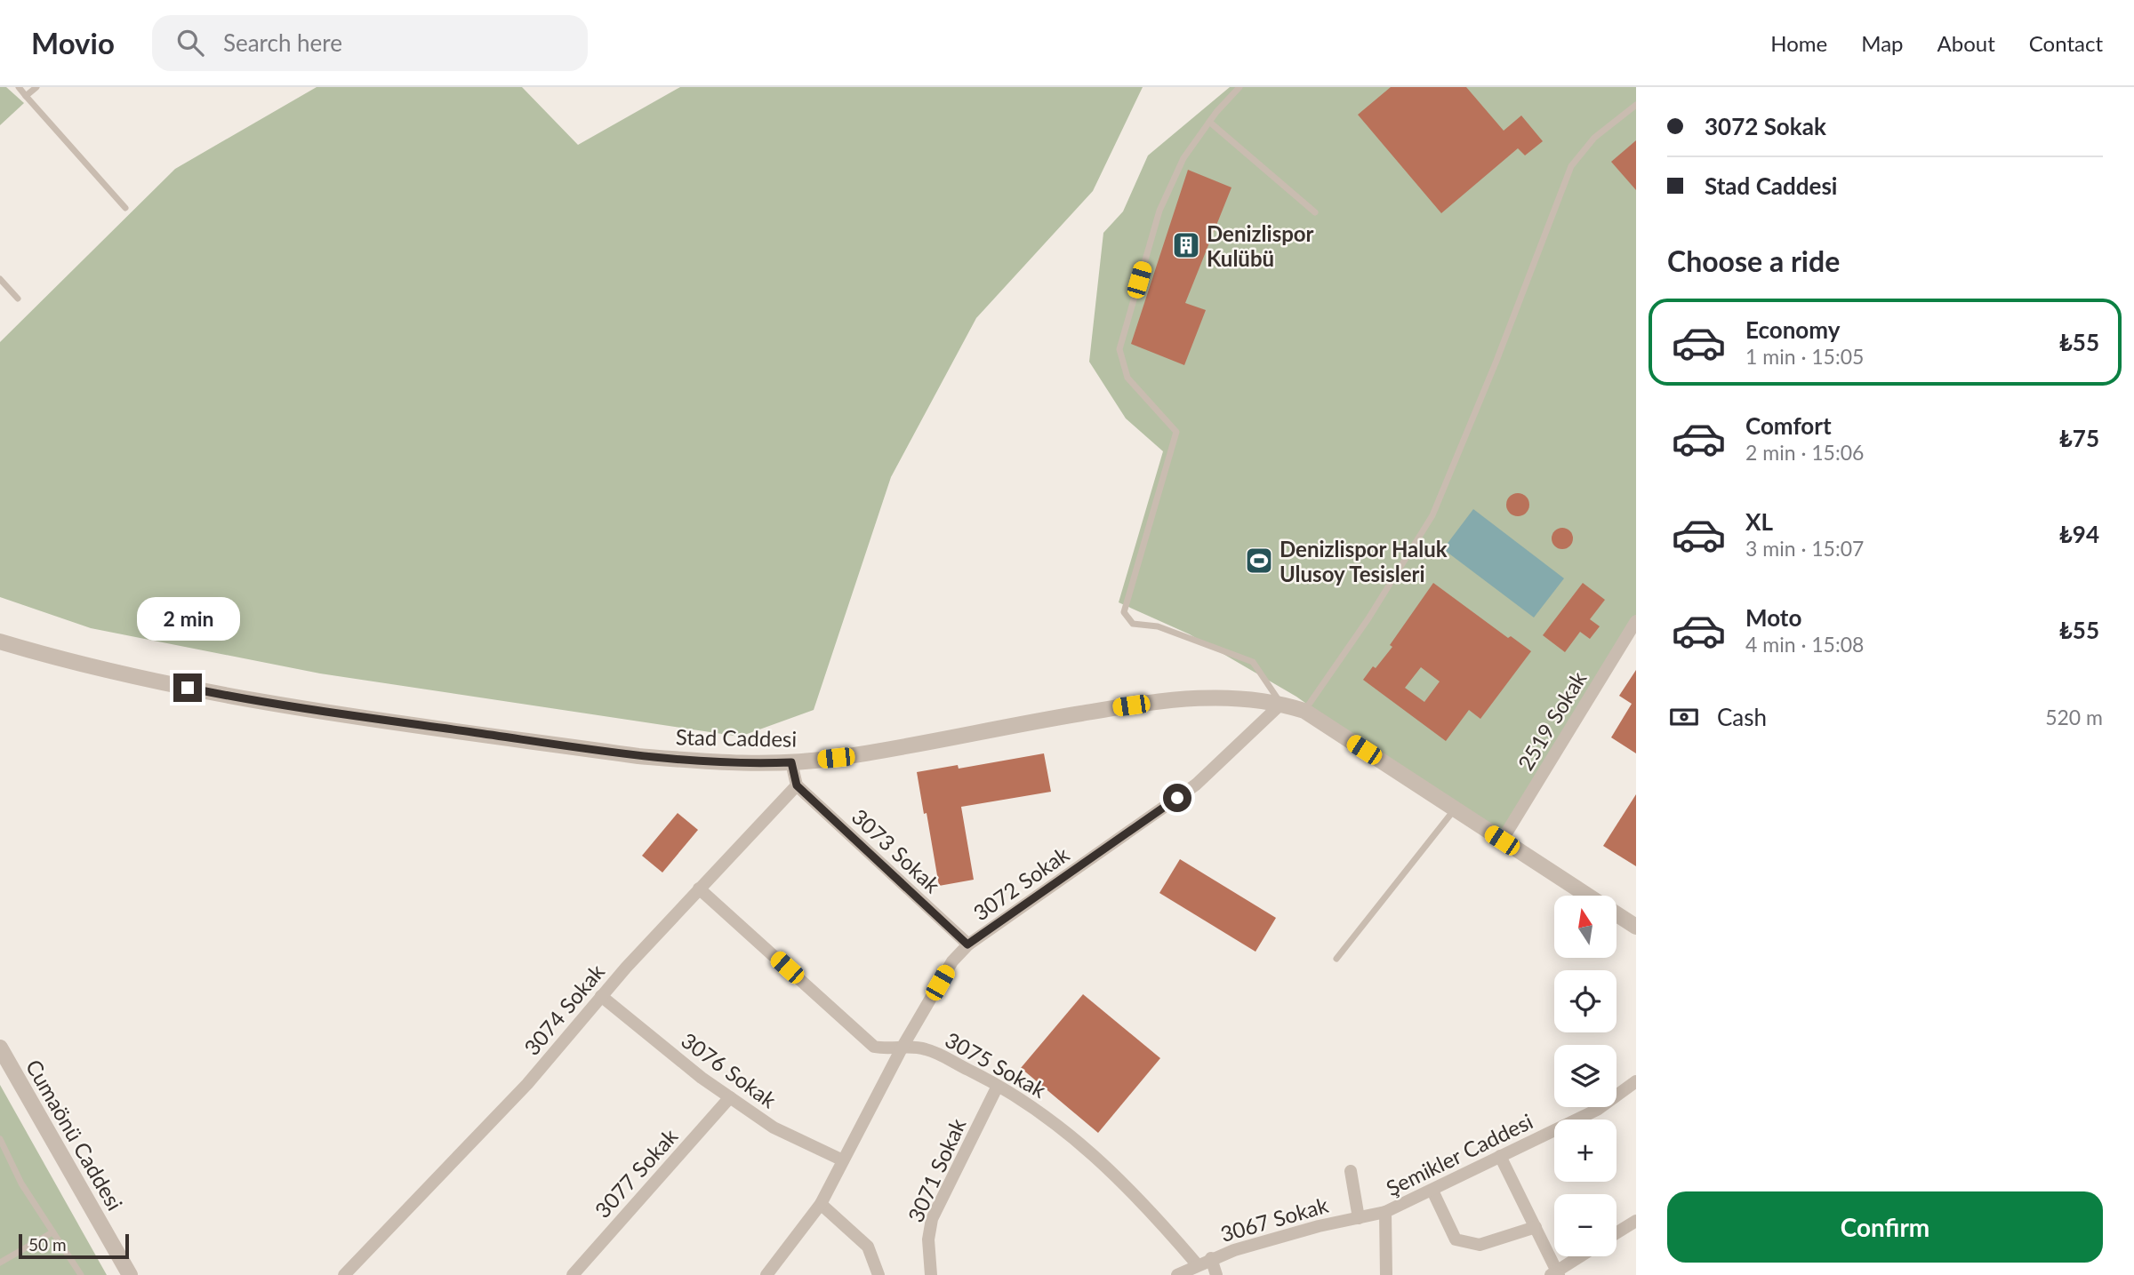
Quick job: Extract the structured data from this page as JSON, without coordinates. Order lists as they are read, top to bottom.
{
  "streets": {
    "street": [
      "2519 Sokak",
      "Stad Caddesi",
      "3073 Sokak",
      "3072 Sokak",
      "3074 Sokak",
      "3075 Sokak",
      "3076 Sokak",
      "Cumaönü Caddesi",
      "Şemikler Caddesi",
      "3071 Sokak",
      "3077 Sokak",
      "3067 Sokak"
    ]
  },
  "crossings": [
    ["2519 Sokak", "Stad Caddesi"],
    ["Stad Caddesi", "3072 Sokak"],
    ["3073 Sokak", "3072 Sokak"],
    ["3073 Sokak", "3074 Sokak"],
    ["3072 Sokak", "3075 Sokak"],
    ["3072 Sokak", "3076 Sokak"],
    ["3074 Sokak", "3075 Sokak"],
    ["3074 Sokak", "3076 Sokak"],
    ["3075 Sokak", "3071 Sokak"],
    ["3075 Sokak", "3067 Sokak"],
    ["3076 Sokak", "3077 Sokak"],
    ["Şemikler Caddesi", "3067 Sokak"]
  ],
  "places": {
    "building": ["Denizlispor Kulübü"],
    "sports": ["Denizlispor Haluk Ulusoy Tesisleri"]
  },
  "scale_bar": "50 m",
  "north": "top",
  "page": {
    "header": "Movio",
    "search": "Search here",
    "nav": [
      "Home",
      "Map",
      "About",
      "Contact"
    ],
    "banner": ["3072 Sokak", "Stad Caddesi"],
    "heading": "Choose a ride",
    "list": [
      {
        "name": "Economy",
        "note": "1 min · 15:05",
        "value": "₺55"
      },
      {
        "name": "Comfort",
        "note": "2 min · 15:06",
        "value": "₺75"
      },
      {
        "name": "XL",
        "note": "3 min · 15:07",
        "value": "₺94"
      },
      {
        "name": "Moto",
        "note": "4 min · 15:08",
        "value": "₺55"
      }
    ],
    "bubble": "2 min",
    "pay": ["Cash", "520 m"],
    "map_buttons": ["+", "−"],
    "buttons": "Confirm",
    "scale": "50 m"
  }
}
